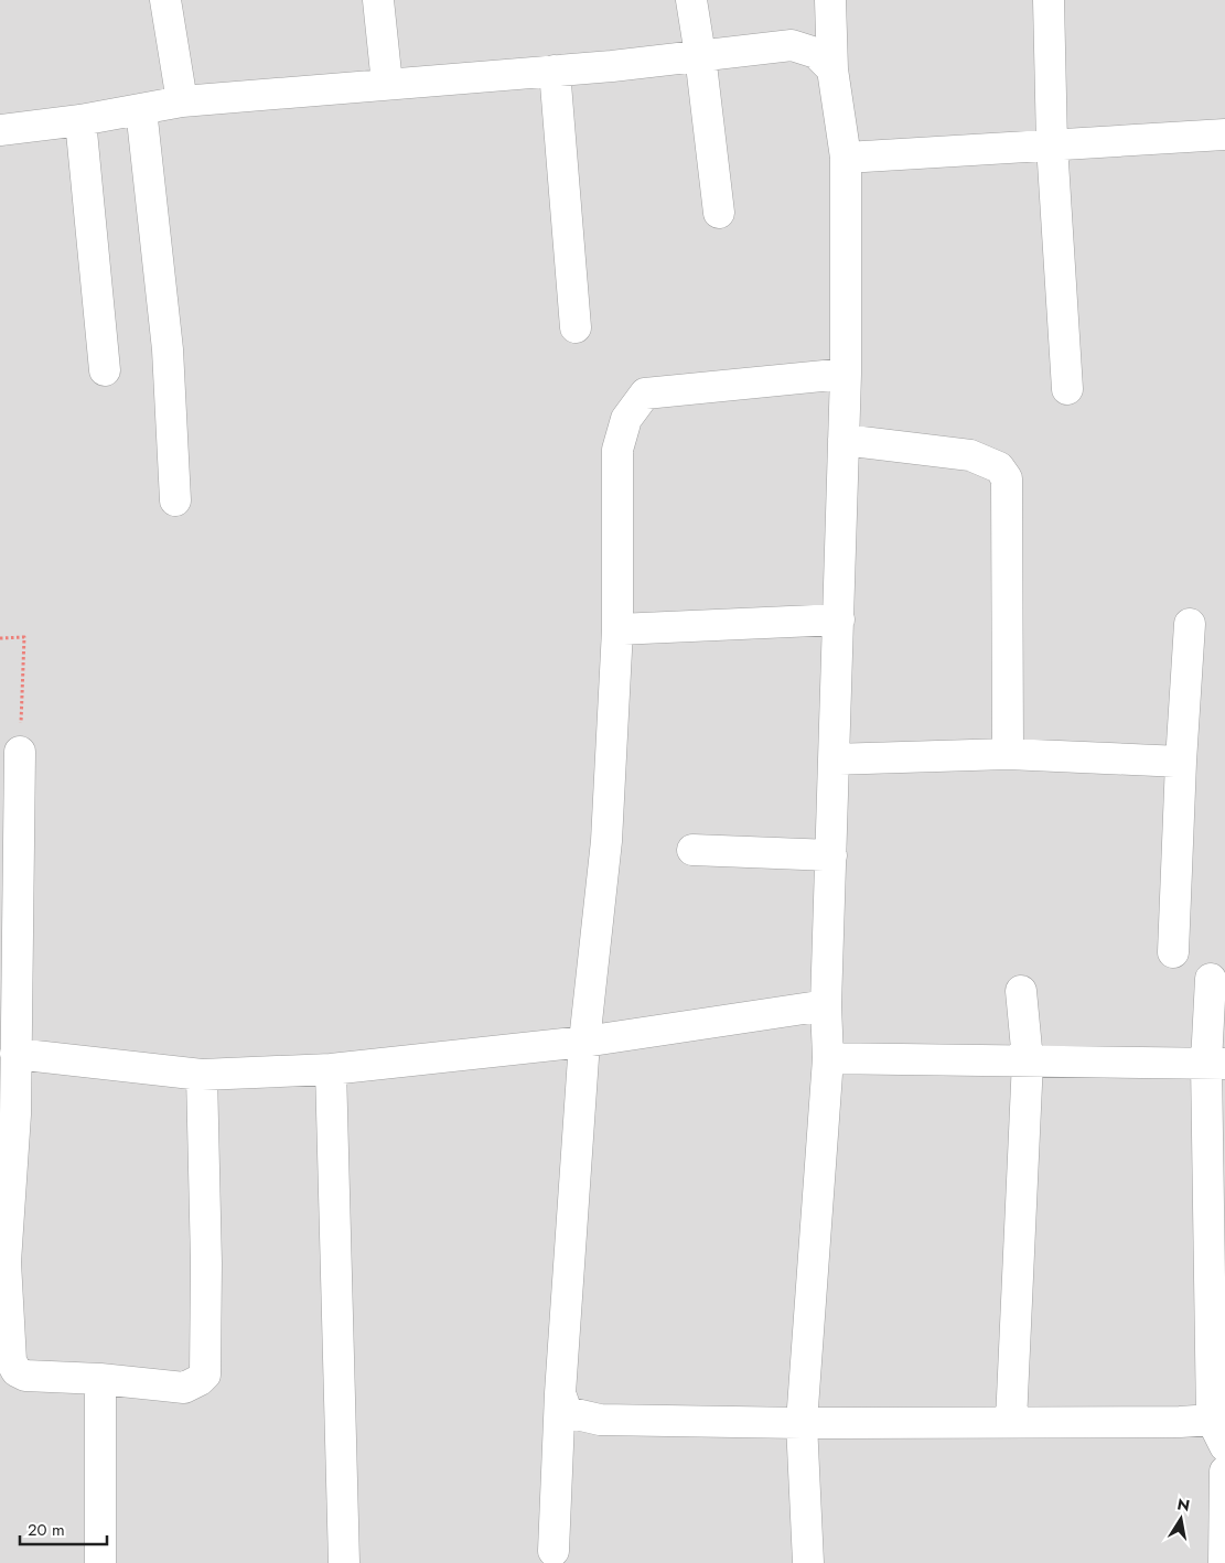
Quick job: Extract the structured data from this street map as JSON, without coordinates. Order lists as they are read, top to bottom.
{
  "scale_bar": "20 m",
  "north": "top"
}
